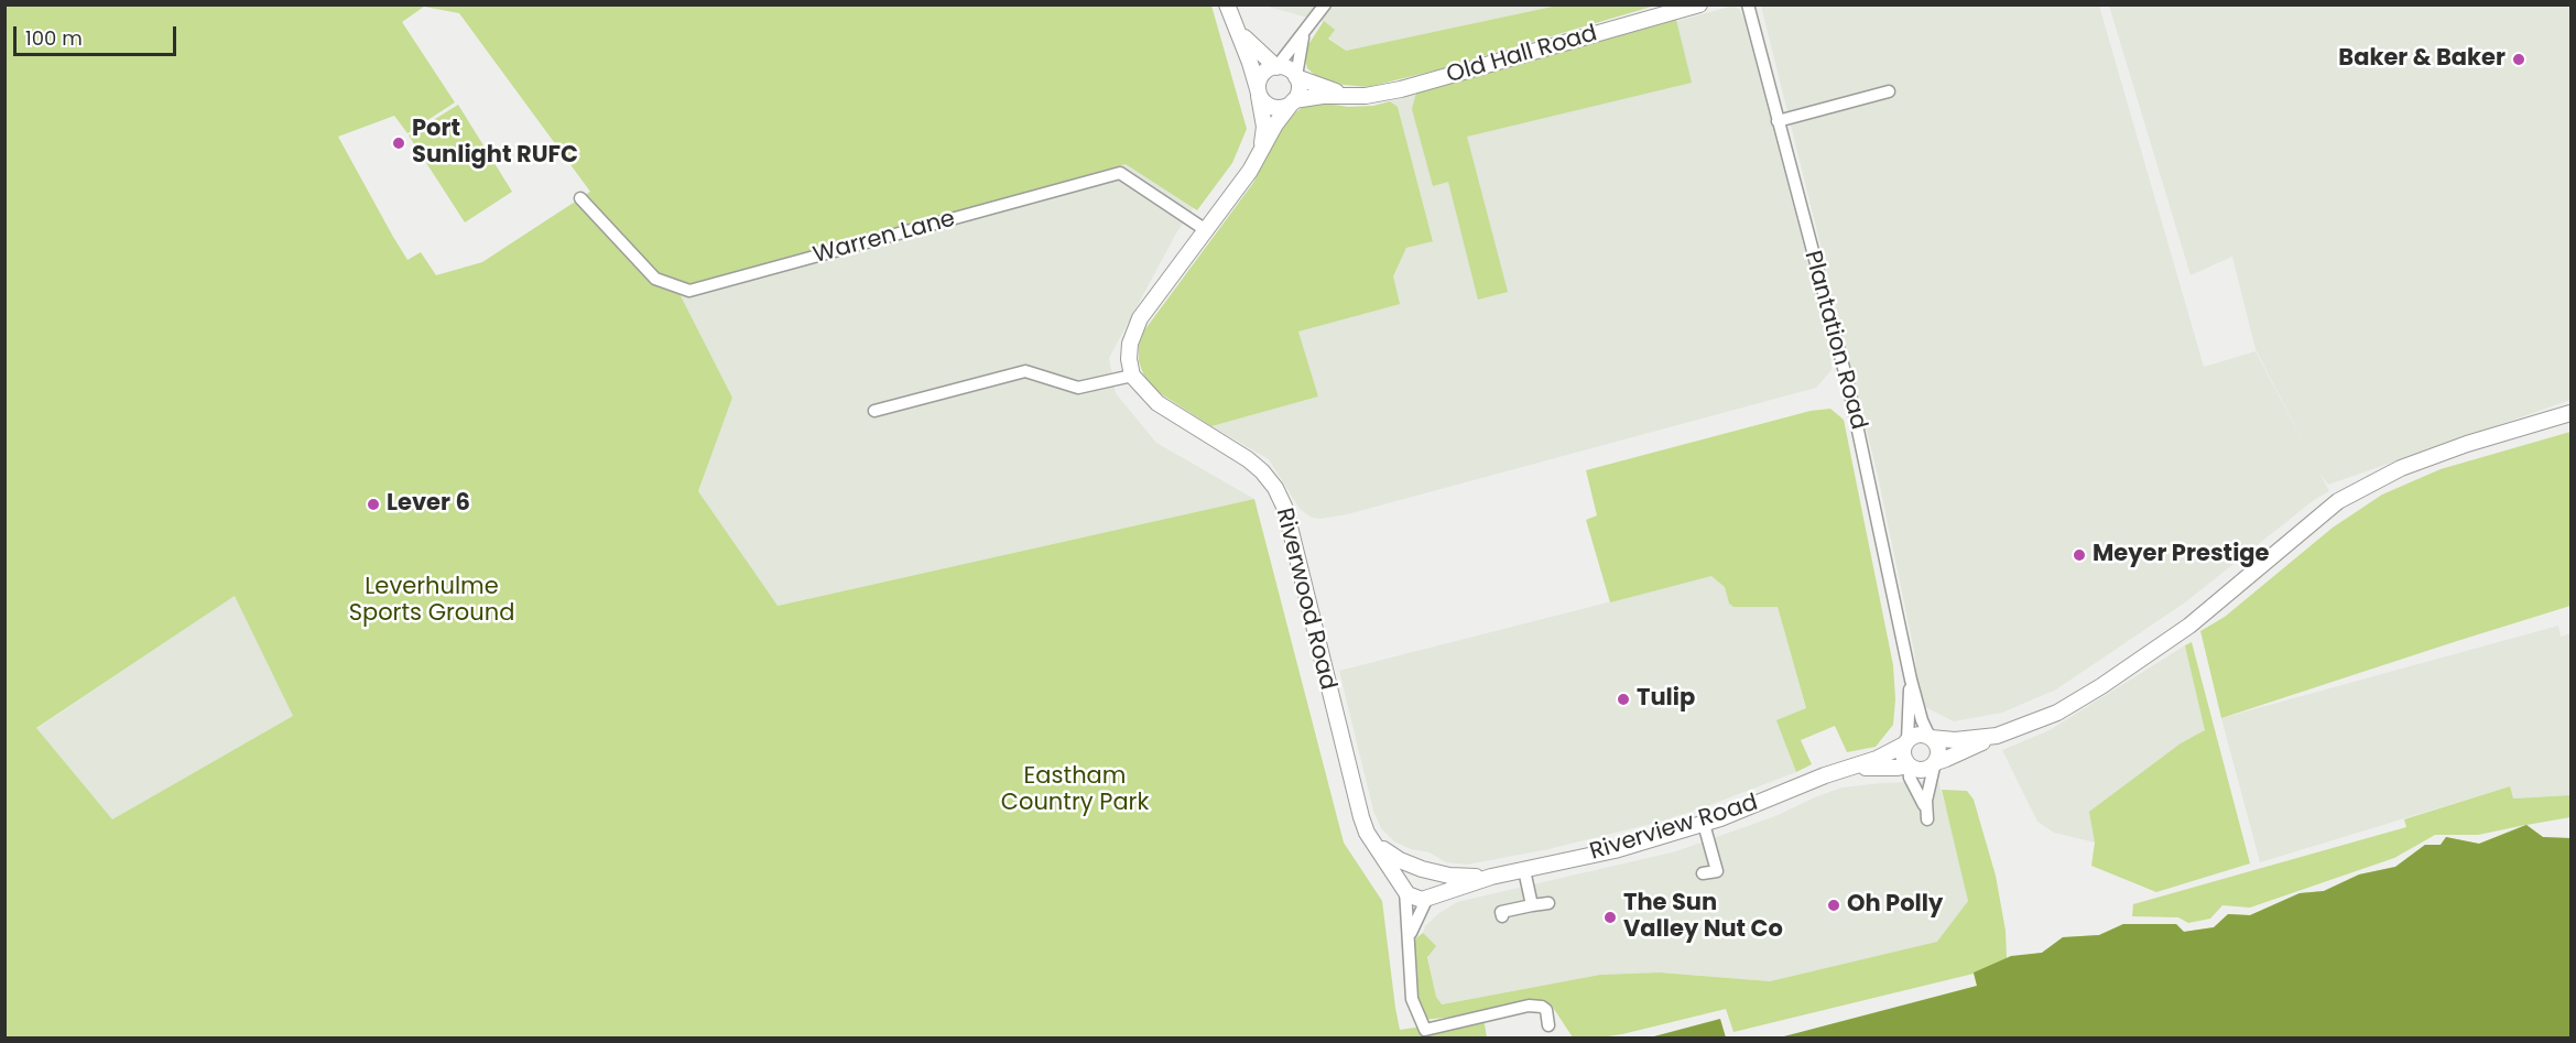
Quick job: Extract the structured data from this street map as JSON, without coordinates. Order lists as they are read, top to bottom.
{
  "streets": {
    "street": [
      "Old Hall Road",
      "Warren Lane",
      "Plantation Road",
      "Riverwood Road",
      "Riverview Road"
    ]
  },
  "crossings": [
    ["Plantation Road", "Riverview Road"],
    ["Riverwood Road", "Riverview Road"]
  ],
  "parks": ["Leverhulme Sports Ground", "Eastham Country Park"],
  "places": [
    "Baker & Baker",
    "Port Sunlight RUFC",
    "Lever 6",
    "Meyer Prestige",
    "Tulip",
    "Oh Polly",
    "The Sun Valley Nut Co"
  ],
  "scale_bar": "100 m"
}
